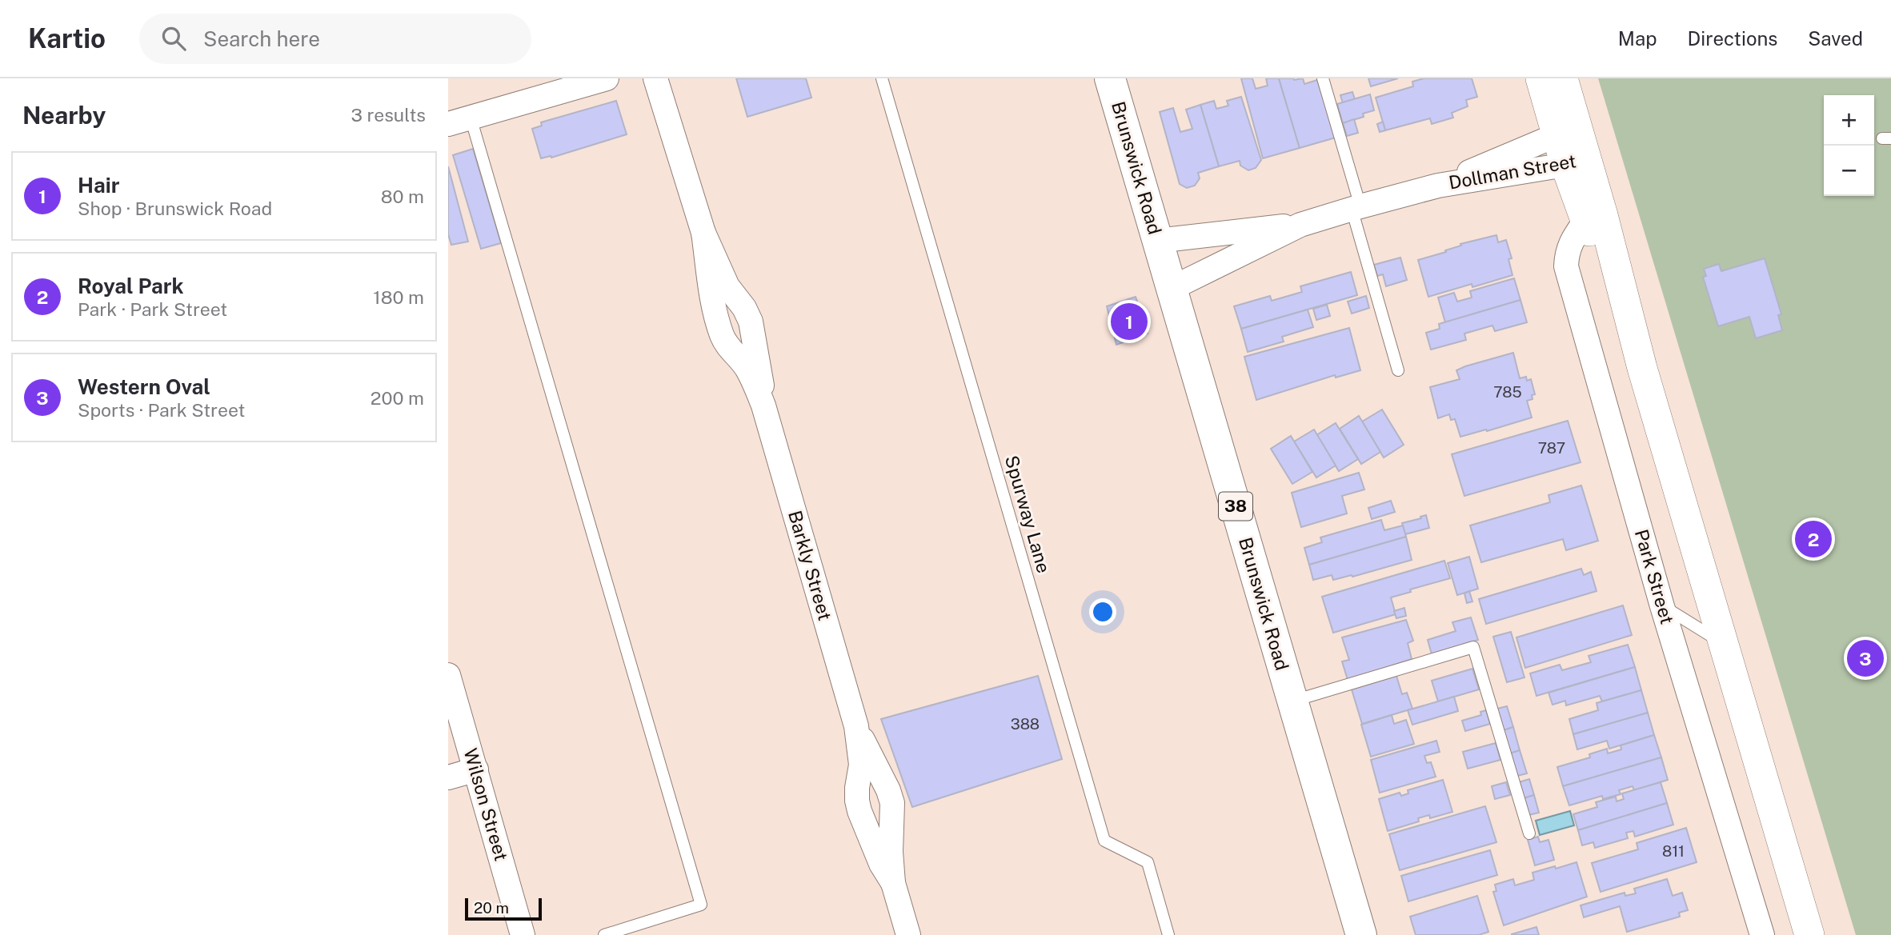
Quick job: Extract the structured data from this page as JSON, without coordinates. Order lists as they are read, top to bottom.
{
  "streets": {
    "main road": ["Brunswick Road", "38"],
    "street": [
      "Dollman Street",
      "Barkly Street",
      "Park Street",
      "Wilson Street"
    ],
    "lane": ["Spurway Lane"]
  },
  "crossings": [
    ["Brunswick Road", "Dollman Street"]
  ],
  "house_numbers": [
    "785",
    "787",
    "388",
    "811"
  ],
  "scale_bar": "20 m",
  "page": {
    "header": "Kartio",
    "search": "Search here",
    "nav": ["Map", "Directions", "Saved"],
    "heading": ["Nearby", "3 results"],
    "map_buttons": ["+", "−"],
    "list": [
      {
        "mark": "1",
        "name": "Hair",
        "note": "Shop · Brunswick Road",
        "value": "80 m"
      },
      {
        "mark": "2",
        "name": "Royal Park",
        "note": "Park · Park Street",
        "value": "180 m"
      },
      {
        "mark": "3",
        "name": "Western Oval",
        "note": "Sports · Park Street",
        "value": "200 m"
      }
    ],
    "pins": ["1", "2", "3"],
    "scale": "20 m"
  }
}
